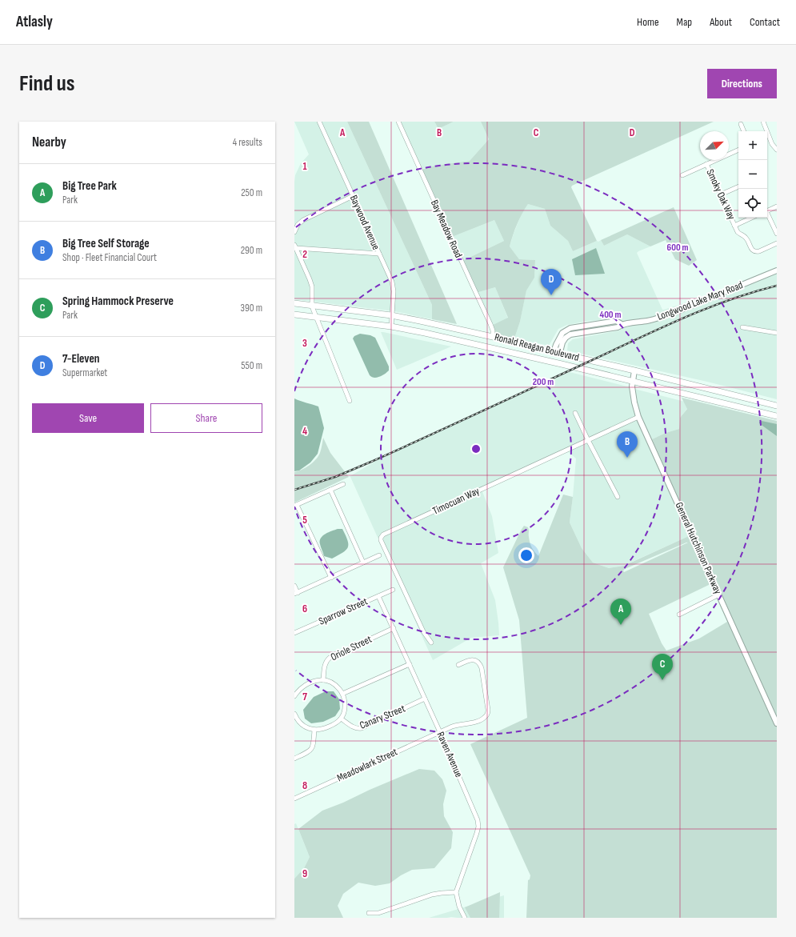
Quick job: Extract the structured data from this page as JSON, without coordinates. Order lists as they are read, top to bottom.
{
  "streets": {
    "main road": ["Ronald Reagan Boulevard"],
    "street": [
      "Smoky Oak Way",
      "Baywood Avenue",
      "Bay Meadow Road",
      "Longwood Lake Mary Road",
      "Timocuan Way",
      "General Hutchinson Parkway",
      "Sparrow Street",
      "Oriole Street",
      "Canary Street",
      "Raven Avenue",
      "Meadowlark Street"
    ]
  },
  "crossings": [
    ["Baywood Avenue", "Ronald Reagan Boulevard"],
    ["Bay Meadow Road", "Ronald Reagan Boulevard"],
    ["Longwood Lake Mary Road", "Ronald Reagan Boulevard"],
    ["Ronald Reagan Boulevard", "General Hutchinson Parkway"],
    ["Timocuan Way", "General Hutchinson Parkway"],
    ["Sparrow Street", "Raven Avenue"],
    ["Oriole Street", "Raven Avenue"],
    ["Canary Street", "Raven Avenue"],
    ["Raven Avenue", "Meadowlark Street"]
  ],
  "north": "top right",
  "page": {
    "header": "Atlasly",
    "nav": [
      "Home",
      "Map",
      "About",
      "Contact"
    ],
    "buttons": [
      "Directions",
      ["Save", "Share"]
    ],
    "title": "Find us",
    "heading": ["Nearby", "4 results"],
    "map_buttons": ["+", "−"],
    "list": [
      {
        "mark": "A",
        "name": "Big Tree Park",
        "note": "Park",
        "value": "250 m"
      },
      {
        "mark": "B",
        "name": "Big Tree Self Storage",
        "note": "Shop · Fleet Financial Court",
        "value": "290 m"
      },
      {
        "mark": "C",
        "name": "Spring Hammock Preserve",
        "note": "Park",
        "value": "390 m"
      },
      {
        "mark": "D",
        "name": "7-Eleven",
        "note": "Supermarket",
        "value": "550 m"
      }
    ],
    "pins": [
      "D",
      "B",
      "A",
      "C"
    ]
  },
  "grid": {
    "columns": [
      "A",
      "B",
      "C",
      "D"
    ],
    "rows": [
      "1",
      "2",
      "3",
      "4",
      "5",
      "6",
      "7",
      "8",
      "9"
    ]
  },
  "rings": ["600 m", "400 m", "200 m"]
}
